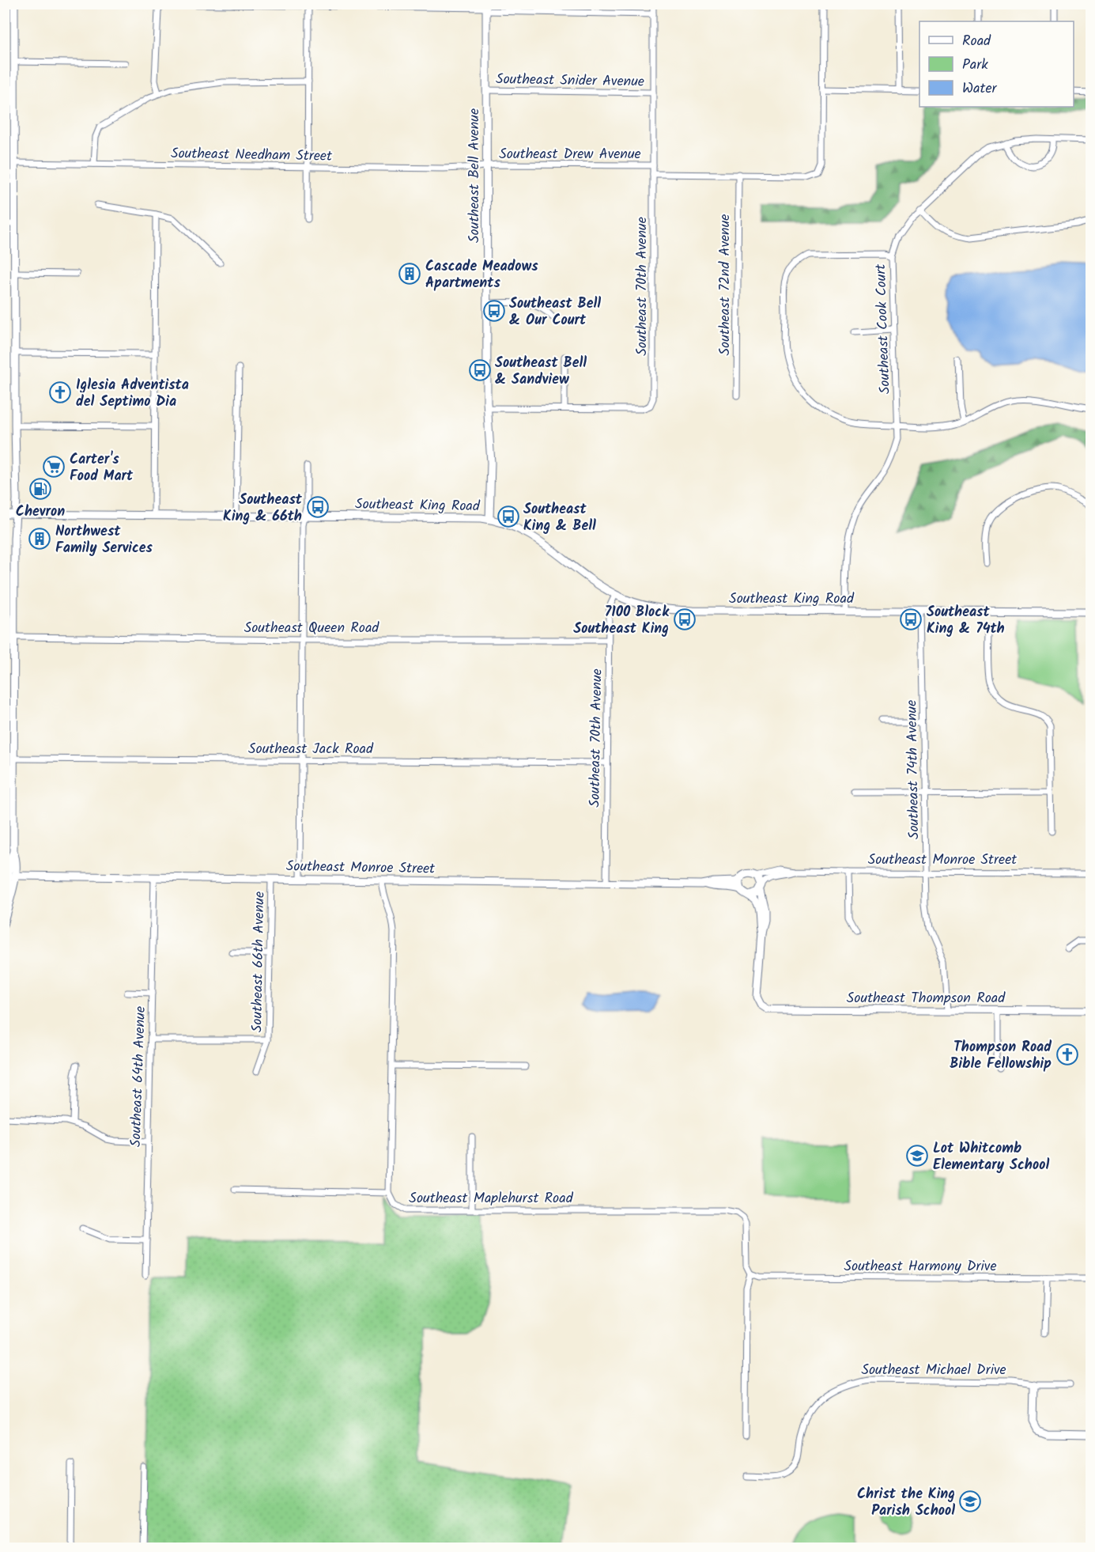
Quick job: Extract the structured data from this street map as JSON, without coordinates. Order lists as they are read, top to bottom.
{
  "streets": {
    "main road": [
      "Southeast Bell Avenue",
      "Southeast King Road",
      "Southeast Monroe Street",
      "Southeast Thompson Road"
    ],
    "street": [
      "Southeast Snider Avenue",
      "Southeast Drew Avenue",
      "Southeast Needham Street",
      "Southeast 72nd Avenue",
      "Southeast 70th Avenue",
      "Southeast Cook Court",
      "Southeast Queen Road",
      "Southeast Jack Road",
      "Southeast 74th Avenue",
      "Southeast 66th Avenue",
      "Southeast 64th Avenue",
      "Southeast Maplehurst Road",
      "Southeast Harmony Drive",
      "Southeast Michael Drive"
    ]
  },
  "crossings": [
    ["Southeast Snider Avenue", "Southeast Bell Avenue"],
    ["Southeast Snider Avenue", "Southeast 70th Avenue"],
    ["Southeast Drew Avenue", "Southeast Needham Street"],
    ["Southeast Drew Avenue", "Southeast Bell Avenue"],
    ["Southeast Drew Avenue", "Southeast 72nd Avenue"],
    ["Southeast Drew Avenue", "Southeast 70th Avenue"],
    ["Southeast Needham Street", "Southeast Bell Avenue"],
    ["Southeast Bell Avenue", "Southeast King Road"],
    ["Southeast 70th Avenue", "Southeast King Road"],
    ["Southeast 70th Avenue", "Southeast Queen Road"],
    ["Southeast 70th Avenue", "Southeast Jack Road"],
    ["Southeast 70th Avenue", "Southeast Monroe Street"],
    ["Southeast Cook Court", "Southeast King Road"],
    ["Southeast King Road", "Southeast 74th Avenue"],
    ["Southeast 74th Avenue", "Southeast Monroe Street"],
    ["Southeast 74th Avenue", "Southeast Thompson Road"],
    ["Southeast Monroe Street", "Southeast 66th Avenue"],
    ["Southeast Monroe Street", "Southeast 64th Avenue"],
    ["Southeast Monroe Street", "Southeast Maplehurst Road"],
    ["Southeast Maplehurst Road", "Southeast Harmony Drive"]
  ],
  "places": {
    "building": ["Cascade Meadows Apartments", "Northwest Family Services"],
    "bus stop": [
      "Southeast Bell & Our Court",
      "Southeast Bell & Sandview",
      "Southeast King & 66th",
      "Southeast King & Bell",
      "7100 Block Southeast King",
      "Southeast King & 74th"
    ],
    "church": ["Iglesia Adventista del Septimo Dia", "Thompson Road Bible Fellowship"],
    "supermarket": ["Carter's Food Mart"],
    "fuel station": ["Chevron"],
    "school or university": ["Lot Whitcomb Elementary School", "Christ the King Parish School"]
  },
  "legend": ["Road", "Park", "Water"]
}
